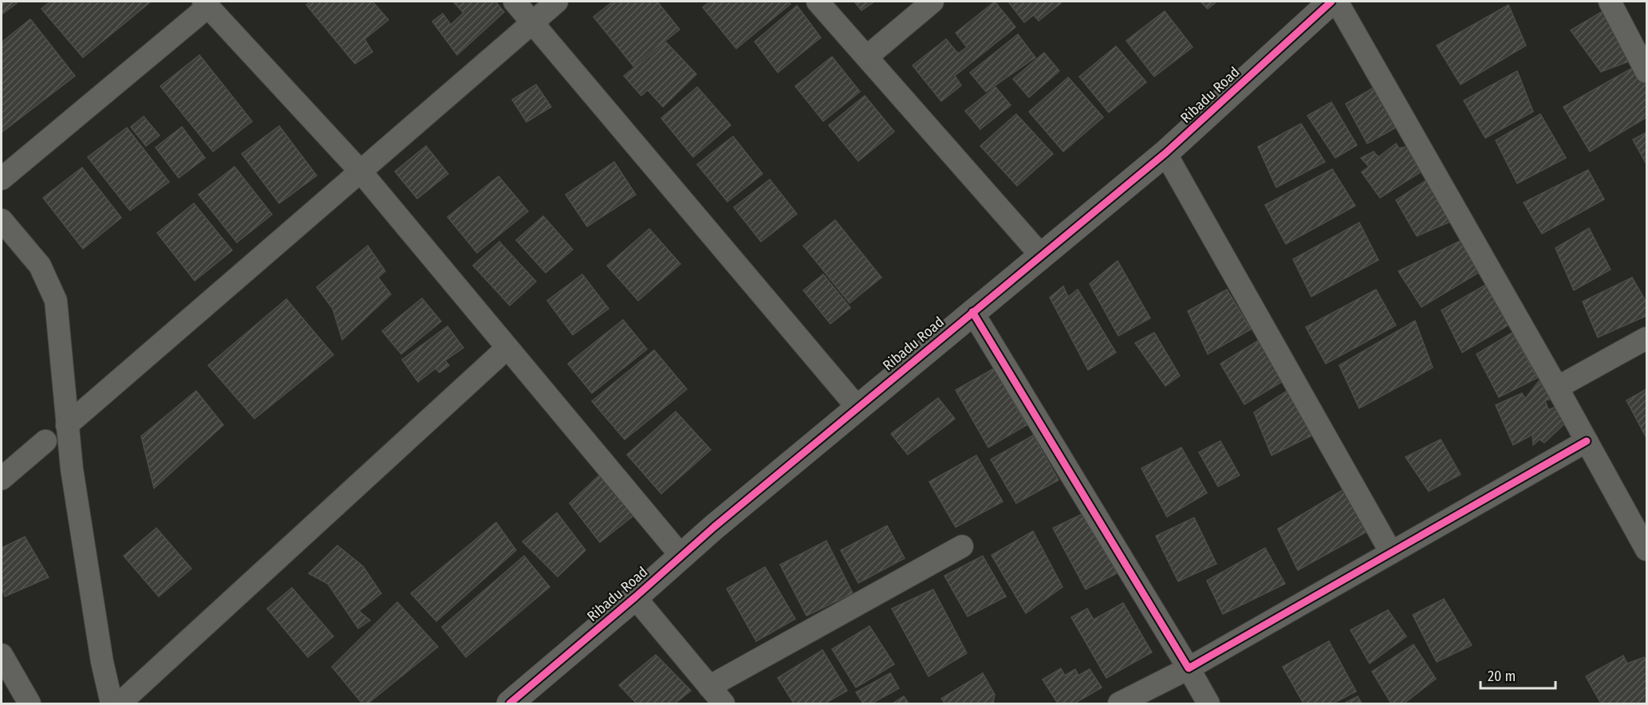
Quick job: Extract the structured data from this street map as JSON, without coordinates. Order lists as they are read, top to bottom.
{
  "streets": {
    "street": ["Ribadu Road"]
  },
  "scale_bar": "20 m"
}
